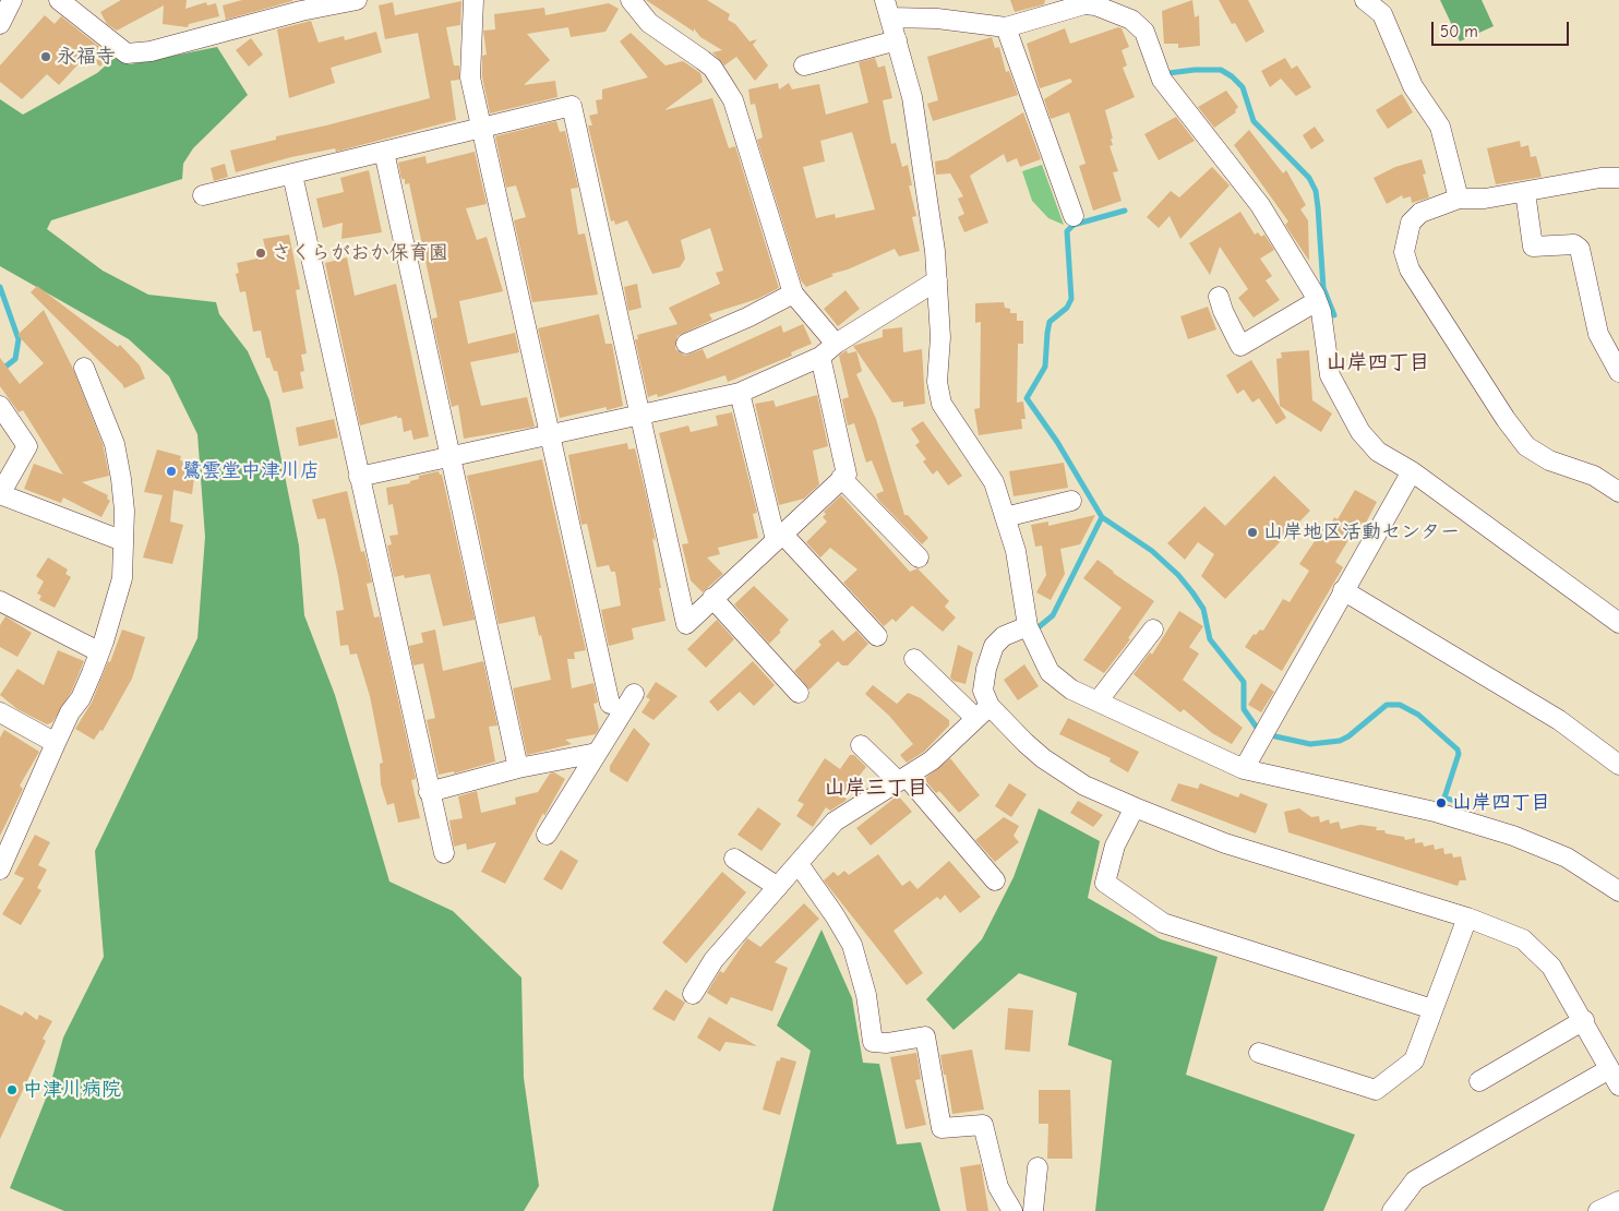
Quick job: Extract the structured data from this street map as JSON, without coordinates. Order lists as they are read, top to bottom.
{
  "districts": ["山岸四丁目", "山岸三丁目"],
  "places": [
    "永福寺",
    "さくらがおか保育園",
    "鷺雲堂中津川店",
    "山岸地区活動センター",
    "山岸四丁目",
    "中津川病院"
  ],
  "scale_bar": "50 m"
}
